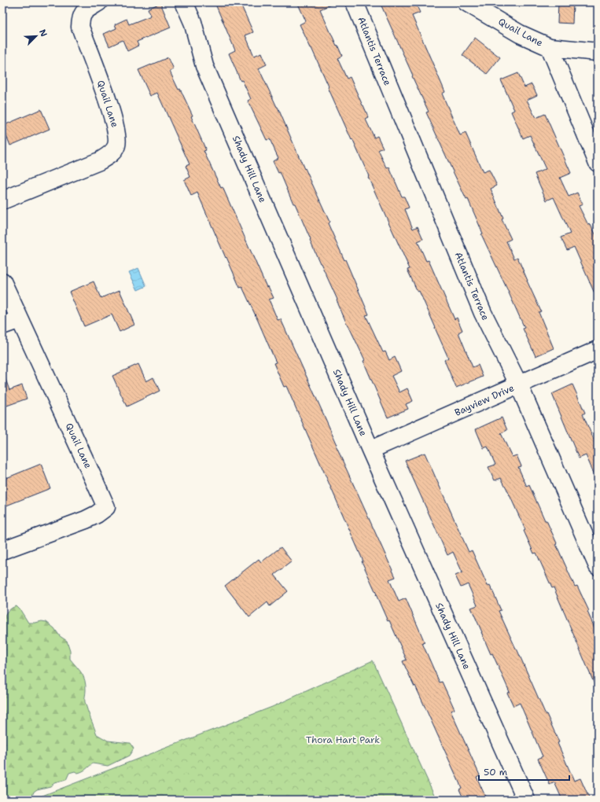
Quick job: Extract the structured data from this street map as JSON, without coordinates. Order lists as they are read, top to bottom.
{
  "streets": {
    "street": [
      "Quail Lane",
      "Atlantis Terrace",
      "Shady Hill Lane",
      "Bayview Drive"
    ]
  },
  "crossings": [
    ["Atlantis Terrace", "Bayview Drive"],
    ["Shady Hill Lane", "Bayview Drive"]
  ],
  "parks": ["Thora Hart Park"],
  "scale_bar": "50 m",
  "north": "top right"
}
